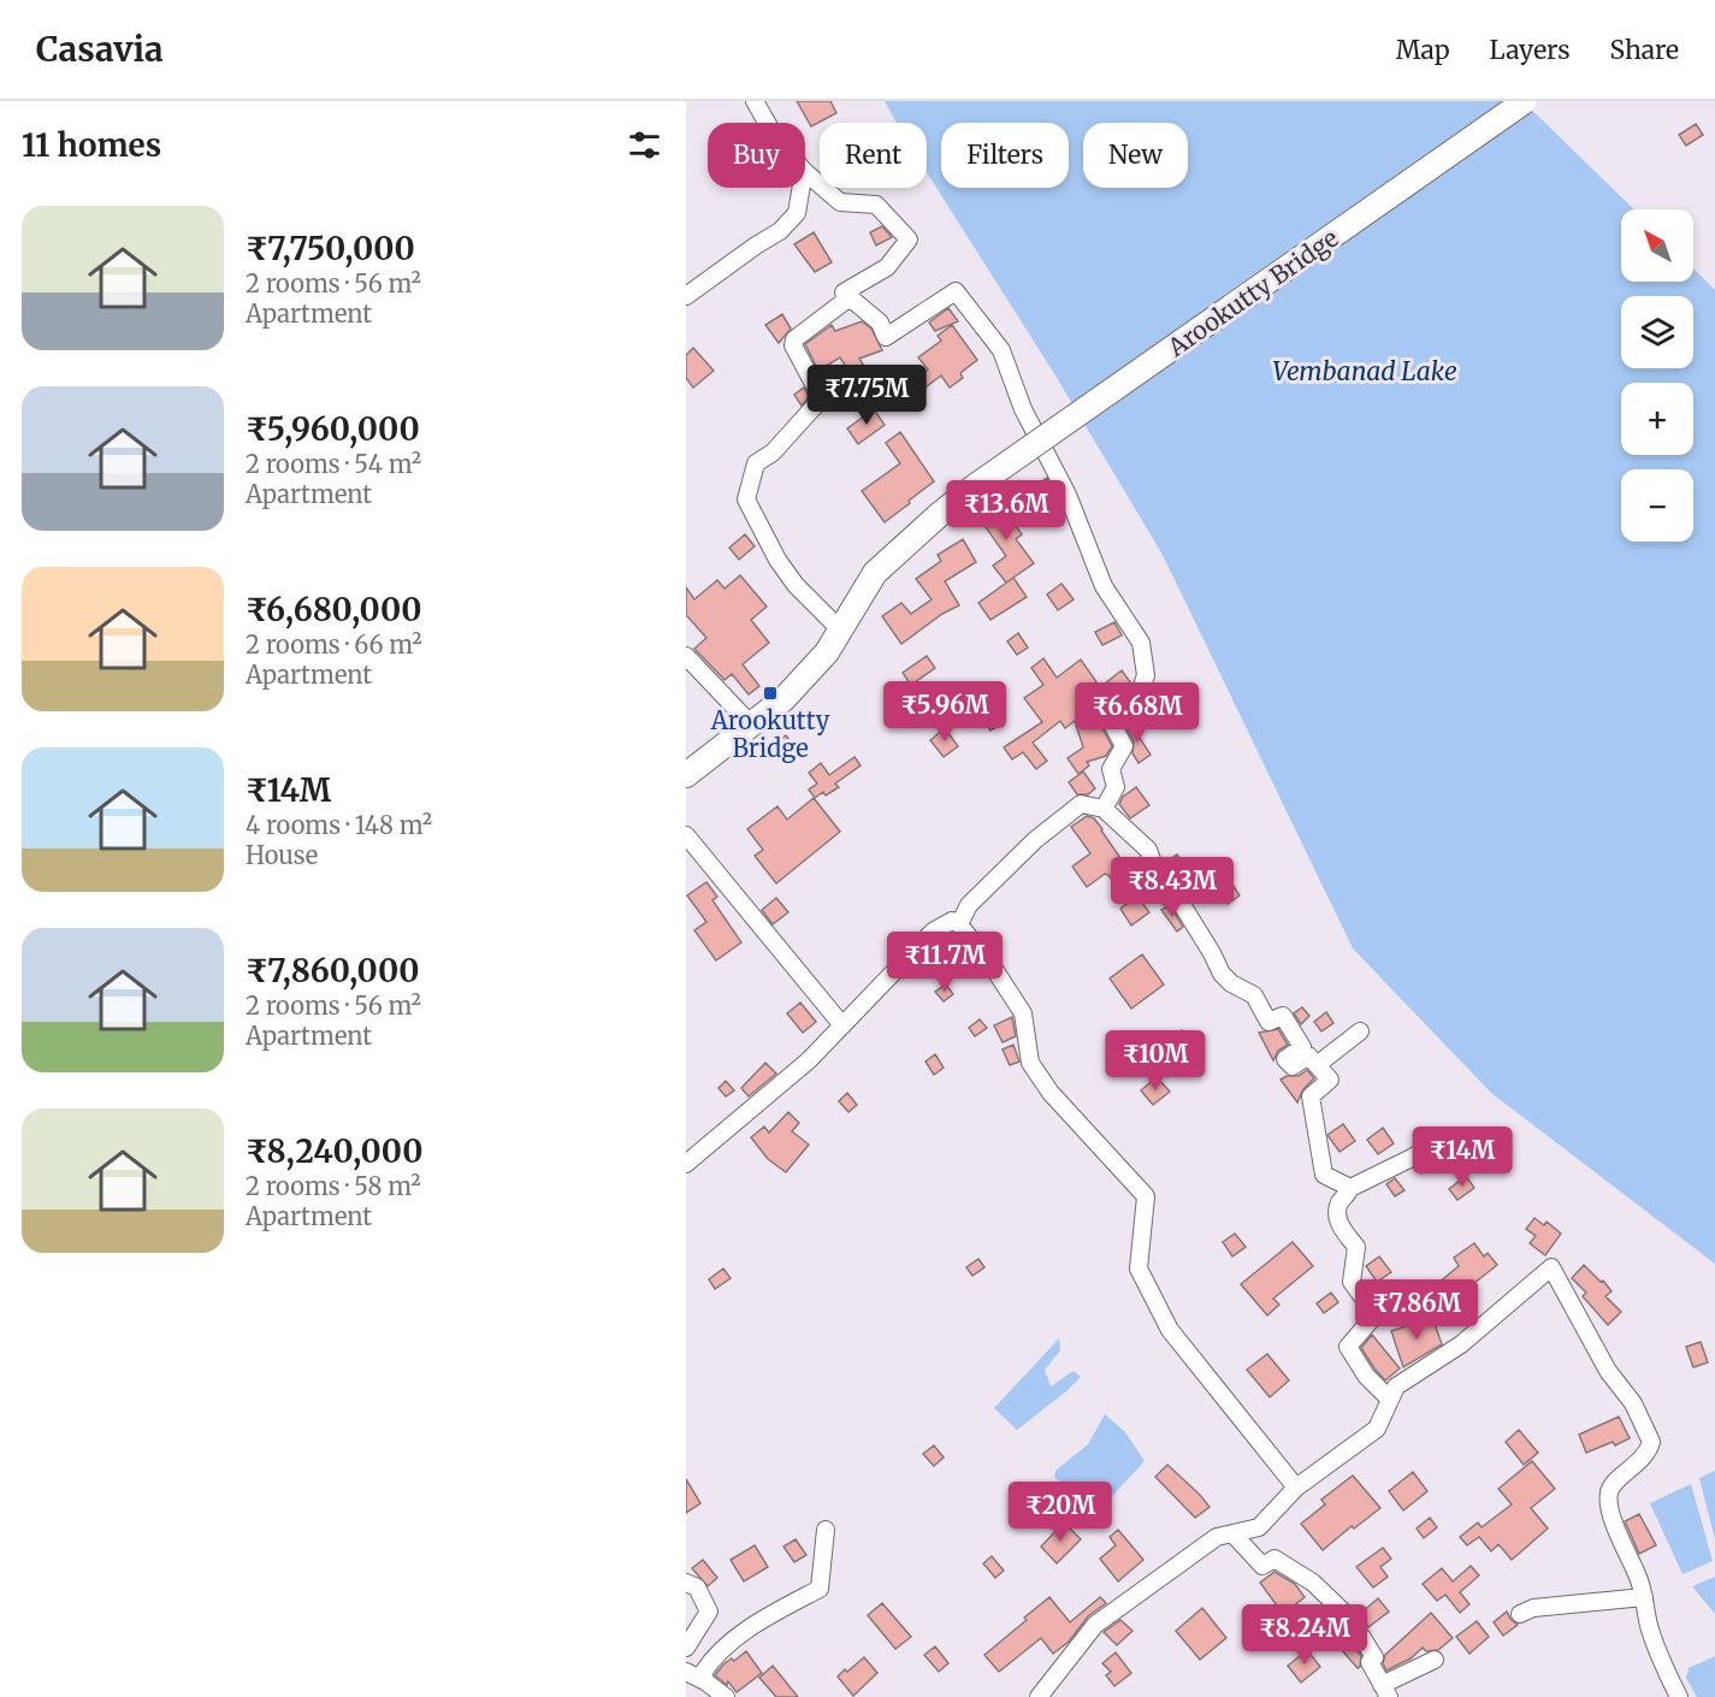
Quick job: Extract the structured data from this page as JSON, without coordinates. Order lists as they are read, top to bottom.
{
  "streets": {
    "main road": ["Arookutty Bridge"]
  },
  "water": ["Vembanad Lake"],
  "places": {
    "transit": ["Arookutty Bridge"]
  },
  "north": "top left",
  "page": {
    "header": "Casavia",
    "nav": ["Map", "Layers", "Share"],
    "heading": "11 homes",
    "chip": [
      "Buy",
      "Rent",
      "Filters",
      "New"
    ],
    "list": [
      {
        "name": "₹7,750,000",
        "note": "2 rooms · 56 m² · Apartment"
      },
      {
        "name": "₹5,960,000",
        "note": "2 rooms · 54 m² · Apartment"
      },
      {
        "name": "₹6,680,000",
        "note": "2 rooms · 66 m² · Apartment"
      },
      {
        "name": "₹14M",
        "note": "4 rooms · 148 m² · House"
      },
      {
        "name": "₹7,860,000",
        "note": "2 rooms · 56 m² · Apartment"
      },
      {
        "name": "₹8,240,000",
        "note": "2 rooms · 58 m² · Apartment"
      }
    ],
    "map_buttons": ["+", "−"],
    "price": [
      "₹7.75M",
      "₹13.6M",
      "₹5.96M",
      "₹6.68M",
      "₹8.43M",
      "₹11.7M",
      "₹10M",
      "₹14M",
      "₹7.86M",
      "₹20M",
      "₹8.24M"
    ]
  }
}
